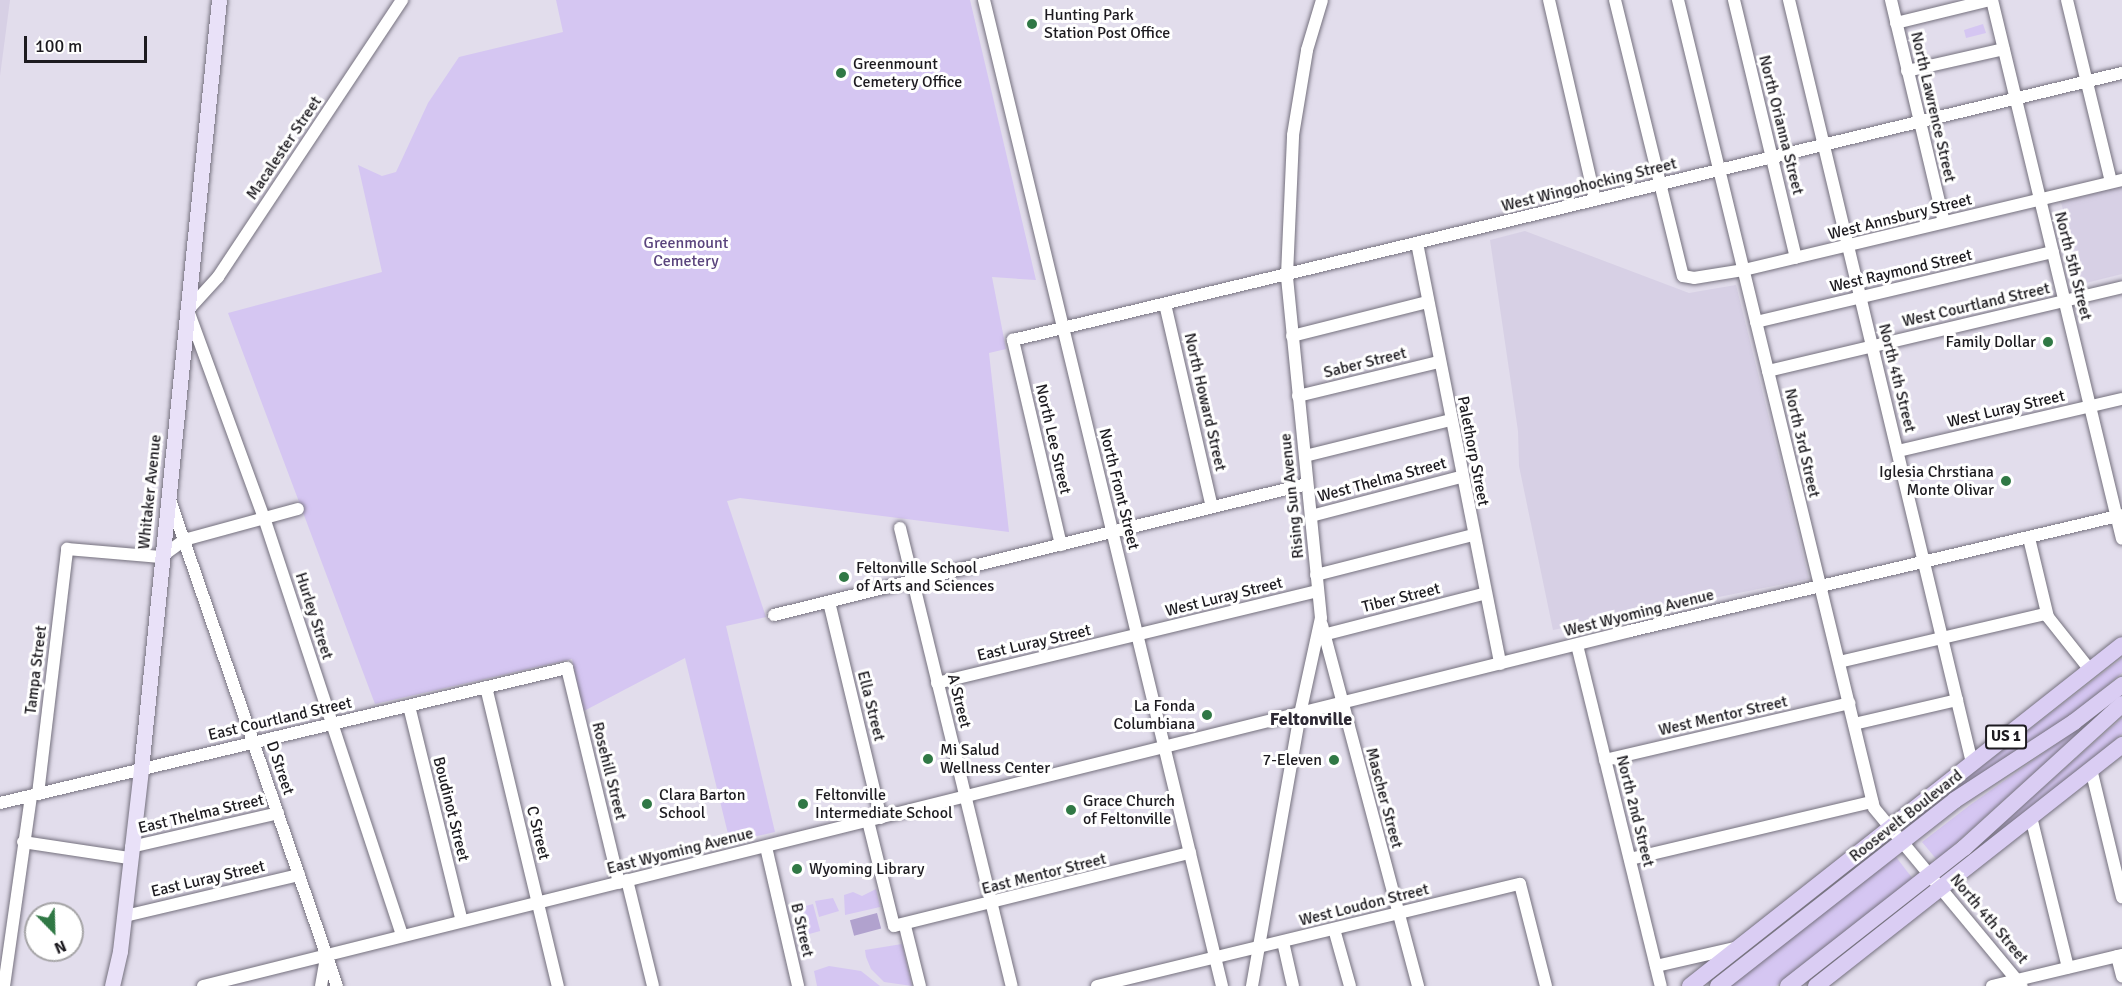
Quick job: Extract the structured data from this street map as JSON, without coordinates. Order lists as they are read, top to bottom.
{
  "streets": {
    "highway": ["US 1", "Roosevelt Boulevard"],
    "main road": ["Whitaker Avenue"],
    "street": [
      "North Lawrence Street",
      "North Orianna Street",
      "Macalester Street",
      "West Wingohocking Street",
      "West Annsbury Street",
      "North 5th Street",
      "West Raymond Street",
      "West Courtland Street",
      "Saber Street",
      "North 4th Street",
      "North Howard Street",
      "West Luray Street",
      "North Lee Street",
      "North 3rd Street",
      "Palethorp Street",
      "West Thelma Street",
      "North Front Street",
      "Rising Sun Avenue",
      "Tiber Street",
      "West Wyoming Avenue",
      "Hurley Street",
      "East Luray Street",
      "Tampa Street",
      "A Street",
      "Ella Street",
      "West Mentor Street",
      "East Courtland Street",
      "D Street",
      "Rosehill Street",
      "Mascher Street",
      "Boudinot Street",
      "North 2nd Street",
      "East Thelma Street",
      "C Street",
      "East Wyoming Avenue",
      "East Mentor Street",
      "West Loudon Street",
      "B Street"
    ]
  },
  "crossings": [
    ["North Lawrence Street", "West Wingohocking Street"],
    ["North Lawrence Street", "West Annsbury Street"],
    ["North Orianna Street", "West Wingohocking Street"],
    ["North Orianna Street", "West Annsbury Street"],
    ["Macalester Street", "Whitaker Avenue"],
    ["Macalester Street", "Hurley Street"],
    ["West Wingohocking Street", "West Annsbury Street"],
    ["West Wingohocking Street", "North 5th Street"],
    ["West Wingohocking Street", "North 4th Street"],
    ["West Wingohocking Street", "North Howard Street"],
    ["West Wingohocking Street", "North Lee Street"],
    ["West Wingohocking Street", "North 3rd Street"],
    ["West Wingohocking Street", "Palethorp Street"],
    ["West Wingohocking Street", "North Front Street"],
    ["West Wingohocking Street", "Rising Sun Avenue"],
    ["West Annsbury Street", "North 5th Street"],
    ["West Annsbury Street", "North 4th Street"],
    ["West Annsbury Street", "North 3rd Street"],
    ["North 5th Street", "West Raymond Street"],
    ["North 5th Street", "West Courtland Street"],
    ["North 5th Street", "West Luray Street"],
    ["North 5th Street", "West Wyoming Avenue"],
    ["West Raymond Street", "North 4th Street"],
    ["West Raymond Street", "North 3rd Street"],
    ["West Courtland Street", "North 4th Street"],
    ["West Courtland Street", "North 3rd Street"],
    ["Saber Street", "Palethorp Street"],
    ["Saber Street", "Rising Sun Avenue"],
    ["North 4th Street", "West Luray Street"],
    ["North 4th Street", "North 3rd Street"],
    ["North 4th Street", "West Wyoming Avenue"],
    ["North 4th Street", "Roosevelt Boulevard"],
    ["West Luray Street", "North Front Street"],
    ["West Luray Street", "Rising Sun Avenue"],
    ["West Luray Street", "East Luray Street"],
    ["North 3rd Street", "West Wyoming Avenue"],
    ["North 3rd Street", "West Mentor Street"],
    ["North 3rd Street", "Roosevelt Boulevard"],
    ["Palethorp Street", "West Thelma Street"],
    ["Palethorp Street", "Tiber Street"],
    ["Palethorp Street", "West Wyoming Avenue"],
    ["West Thelma Street", "Rising Sun Avenue"],
    ["North Front Street", "West Wyoming Avenue"],
    ["North Front Street", "East Luray Street"],
    ["North Front Street", "East Wyoming Avenue"],
    ["North Front Street", "East Mentor Street"],
    ["North Front Street", "West Loudon Street"],
    ["Whitaker Avenue", "Hurley Street"],
    ["Whitaker Avenue", "East Luray Street"],
    ["Whitaker Avenue", "Tampa Street"],
    ["Whitaker Avenue", "East Courtland Street"],
    ["Whitaker Avenue", "D Street"],
    ["Whitaker Avenue", "East Thelma Street"],
    ["Rising Sun Avenue", "West Wyoming Avenue"],
    ["Rising Sun Avenue", "Mascher Street"],
    ["Rising Sun Avenue", "West Loudon Street"],
    ["Tiber Street", "Mascher Street"],
    ["West Wyoming Avenue", "Mascher Street"],
    ["West Wyoming Avenue", "North 2nd Street"],
    ["West Wyoming Avenue", "East Wyoming Avenue"],
    ["Hurley Street", "East Courtland Street"],
    ["Hurley Street", "East Wyoming Avenue"],
    ["East Luray Street", "A Street"],
    ["East Luray Street", "D Street"],
    ["Tampa Street", "East Courtland Street"],
    ["Tampa Street", "East Thelma Street"],
    ["A Street", "East Wyoming Avenue"],
    ["A Street", "East Mentor Street"],
    ["Ella Street", "East Wyoming Avenue"],
    ["West Mentor Street", "North 2nd Street"],
    ["East Courtland Street", "D Street"],
    ["East Courtland Street", "Rosehill Street"],
    ["East Courtland Street", "Boudinot Street"],
    ["East Courtland Street", "C Street"],
    ["D Street", "East Thelma Street"],
    ["D Street", "East Wyoming Avenue"],
    ["Rosehill Street", "East Wyoming Avenue"],
    ["Mascher Street", "West Loudon Street"],
    ["Boudinot Street", "East Wyoming Avenue"],
    ["C Street", "East Wyoming Avenue"],
    ["East Wyoming Avenue", "B Street"]
  ],
  "districts": ["Feltonville"],
  "parks": ["Greenmount Cemetery"],
  "places": [
    "Hunting Park Station Post Office",
    "Greenmount Cemetery Office",
    "Family Dollar",
    "Iglesia Chrstiana Monte Olivar",
    "Feltonville School of Arts and Sciences",
    "La Fonda Columbiana",
    "Mi Salud Wellness Center",
    "7-Eleven",
    "Clara Barton School",
    "Feltonville Intermediate School",
    "Grace Church of Feltonville",
    "Wyoming Library"
  ],
  "scale_bar": "100 m",
  "north": "bottom right"
}
